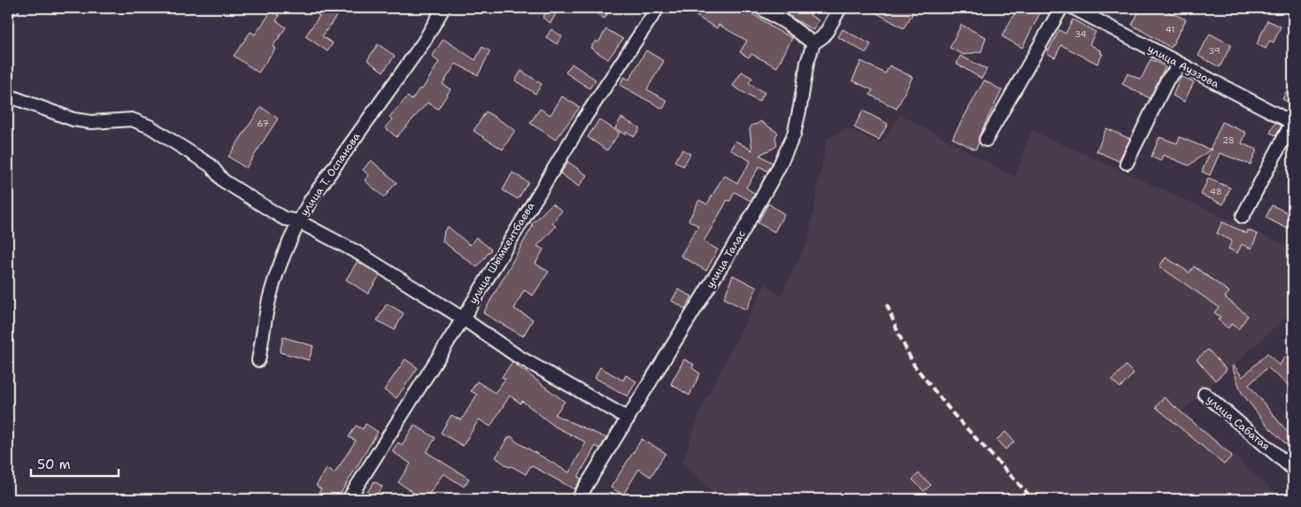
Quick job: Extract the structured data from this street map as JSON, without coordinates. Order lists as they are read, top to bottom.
{
  "streets": {
    "street": [
      "улица Ауэзова",
      "улица Т. Оспанова",
      "улица Шымкентбаева",
      "улица Талас",
      "улица Сабатая"
    ]
  },
  "house_numbers": [
    "41",
    "34",
    "39",
    "67",
    "28",
    "48"
  ],
  "scale_bar": "50 m"
}
